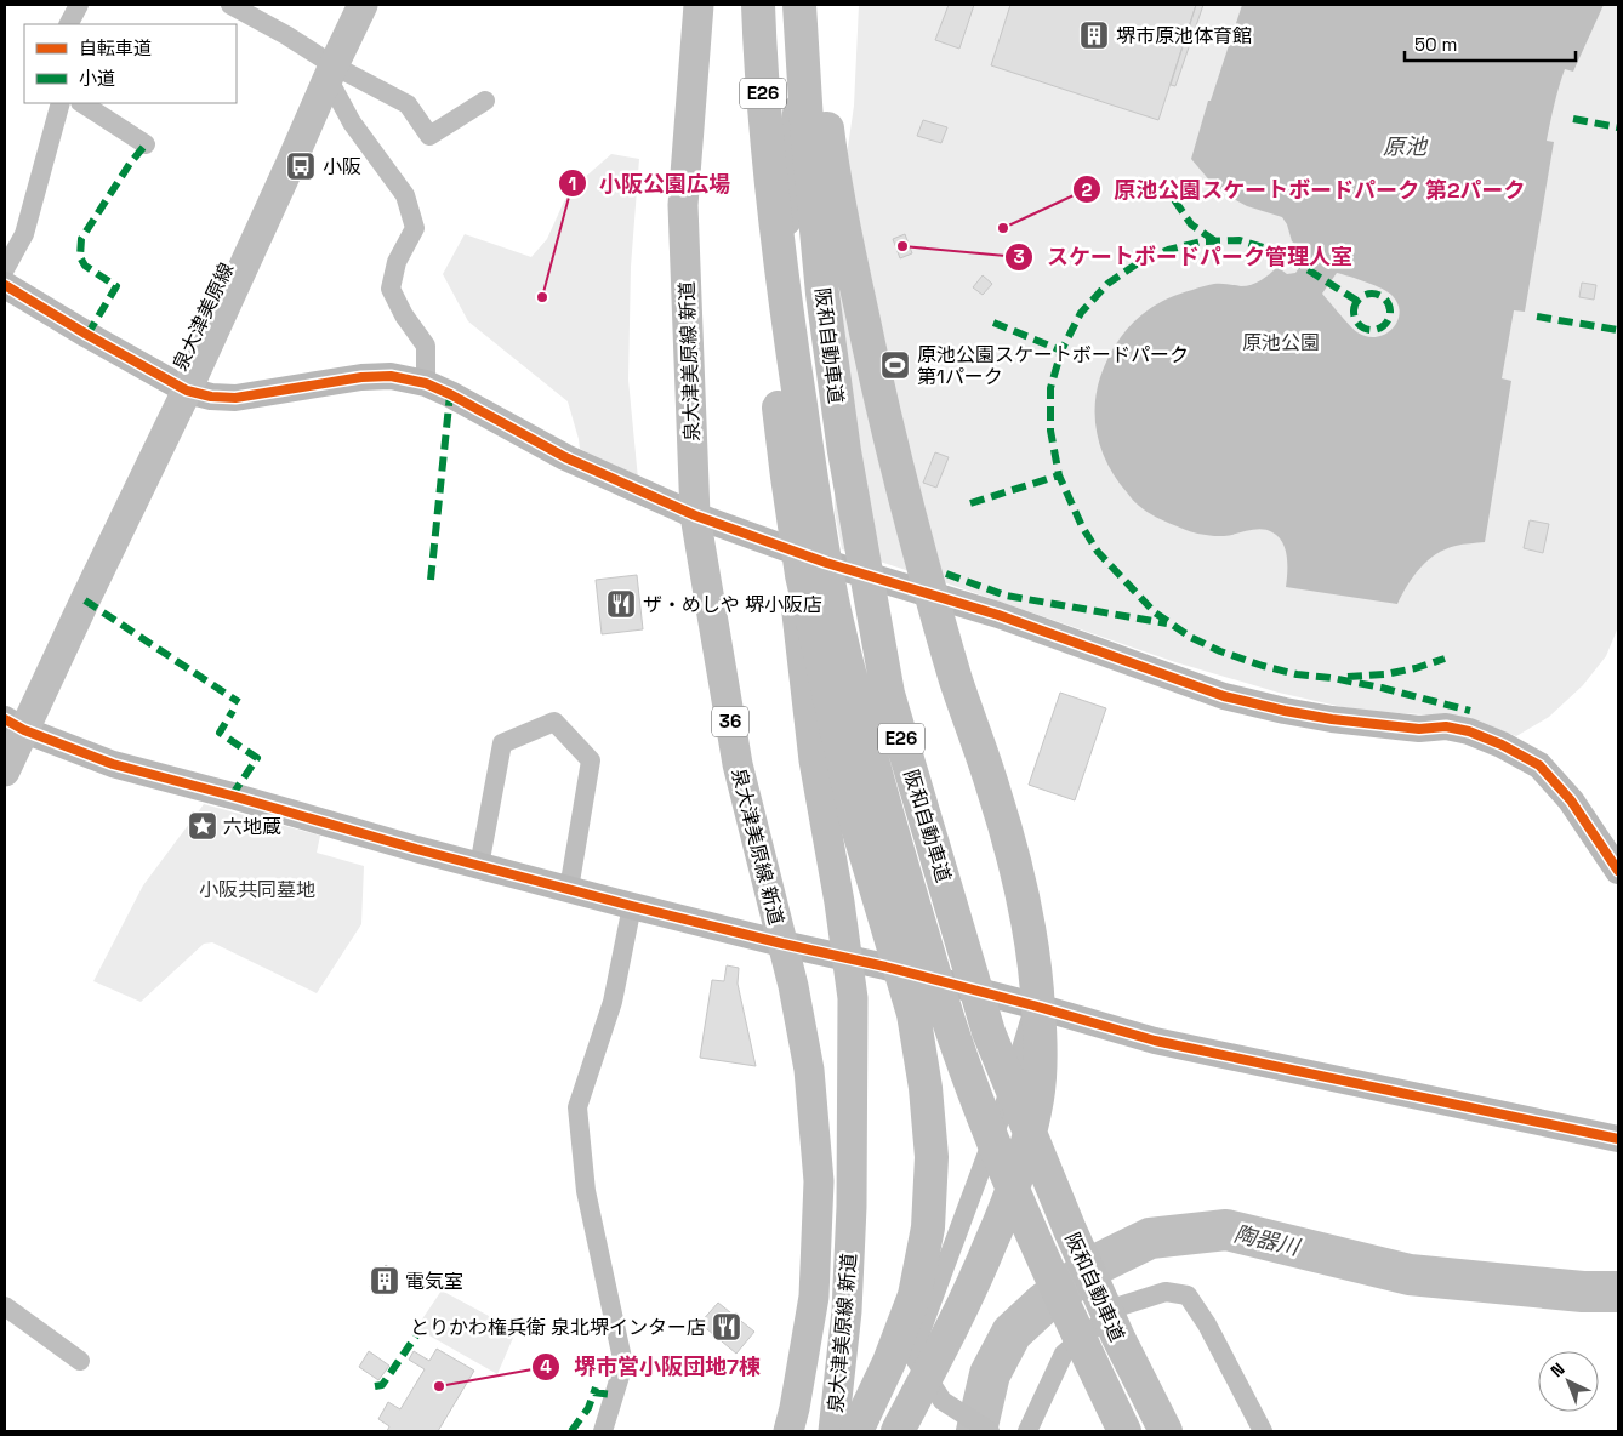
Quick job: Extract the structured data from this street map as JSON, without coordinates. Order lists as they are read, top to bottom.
{
  "streets": {
    "highway": ["E26", "阪和自動車道"],
    "main road": ["泉大津美原線", "泉大津美原線 新道", "36"]
  },
  "water": ["原池", "陶器川"],
  "parks": ["原池公園", "小阪共同墓地"],
  "places": {
    "building": ["堺市原池体育館", "電気室"],
    "bus stop": ["小阪"],
    "other": [
      "原池公園スケートボードパーク 第2パーク",
      "スケートボードパーク管理人室",
      "小阪公園広場",
      "堺市営小阪団地7棟"
    ],
    "sports": ["原池公園スケートボードパーク 第1パーク"],
    "restaurant": ["ザ・めしや 堺小阪店", "とりかわ権兵衛 泉北堺インター店"],
    "place": ["六地蔵"]
  },
  "legend": ["自転車道", "小道"],
  "scale_bar": "50 m",
  "north": "top left"
}
